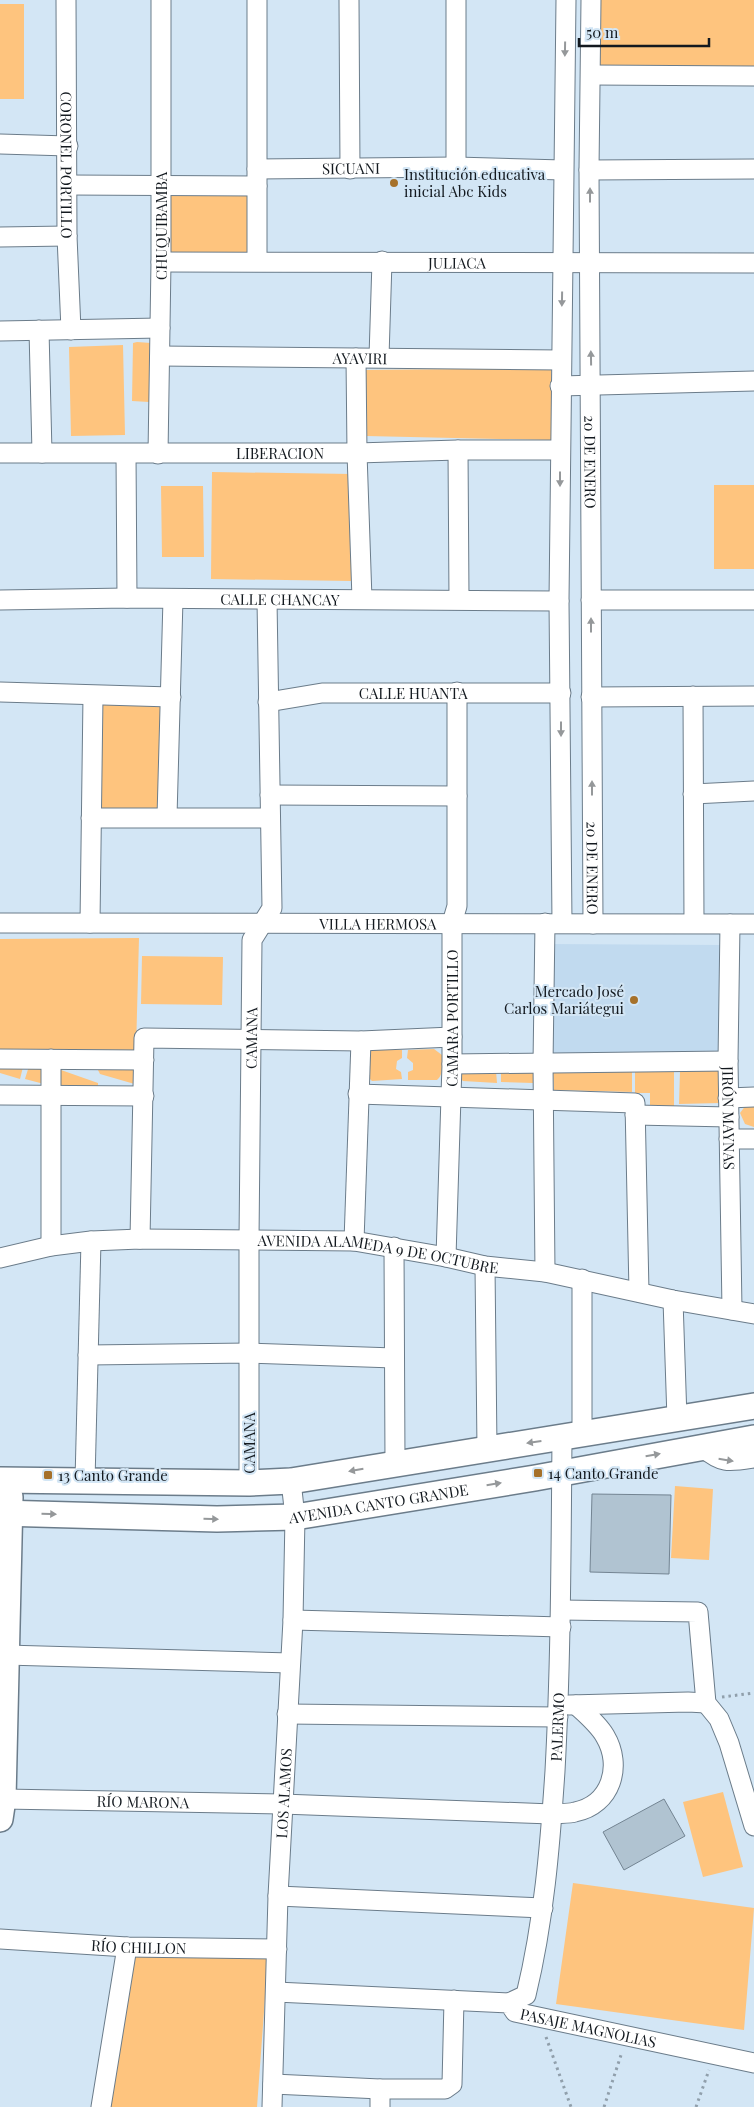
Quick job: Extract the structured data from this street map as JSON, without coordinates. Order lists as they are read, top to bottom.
{
  "streets": {
    "main road": ["AVENIDA CANTO GRANDE"],
    "street": [
      "CORONEL PORTILLO",
      "SICUANI",
      "CHUQUIBAMBA",
      "JULIACA",
      "AYAVIRI",
      "LIBERACION",
      "20 DE ENERO",
      "CALLE CHANCAY",
      "CALLE HUANTA",
      "VILLA HERMOSA",
      "CAMARA PORTILLO",
      "CAMANA",
      "JIRÓN MAYNAS",
      "AVENIDA ALAMEDA 9 DE OCTUBRE",
      "PALERMO",
      "LOS ALAMOS",
      "RÍO MARONA",
      "RÍO CHILLON",
      "PASAJE MAGNOLIAS"
    ]
  },
  "crossings": [
    ["CORONEL PORTILLO", "SICUANI"],
    ["SICUANI", "CHUQUIBAMBA"],
    ["SICUANI", "20 DE ENERO"],
    ["CHUQUIBAMBA", "JULIACA"],
    ["CHUQUIBAMBA", "AYAVIRI"],
    ["CHUQUIBAMBA", "LIBERACION"],
    ["JULIACA", "20 DE ENERO"],
    ["AYAVIRI", "20 DE ENERO"],
    ["LIBERACION", "20 DE ENERO"],
    ["20 DE ENERO", "CALLE CHANCAY"],
    ["20 DE ENERO", "CALLE HUANTA"],
    ["20 DE ENERO", "VILLA HERMOSA"],
    ["20 DE ENERO", "AVENIDA ALAMEDA 9 DE OCTUBRE"],
    ["CALLE CHANCAY", "CAMANA"],
    ["CALLE HUANTA", "CAMARA PORTILLO"],
    ["CALLE HUANTA", "CAMANA"],
    ["VILLA HERMOSA", "CAMARA PORTILLO"],
    ["VILLA HERMOSA", "CAMANA"],
    ["VILLA HERMOSA", "JIRÓN MAYNAS"],
    ["CAMARA PORTILLO", "AVENIDA ALAMEDA 9 DE OCTUBRE"],
    ["CAMANA", "AVENIDA ALAMEDA 9 DE OCTUBRE"],
    ["JIRÓN MAYNAS", "AVENIDA ALAMEDA 9 DE OCTUBRE"],
    ["AVENIDA ALAMEDA 9 DE OCTUBRE", "PALERMO"],
    ["AVENIDA CANTO GRANDE", "PALERMO"],
    ["AVENIDA CANTO GRANDE", "LOS ALAMOS"],
    ["PALERMO", "RÍO MARONA"],
    ["PALERMO", "PASAJE MAGNOLIAS"],
    ["LOS ALAMOS", "RÍO MARONA"],
    ["LOS ALAMOS", "RÍO CHILLON"],
    ["LOS ALAMOS", "PASAJE MAGNOLIAS"]
  ],
  "places": {
    "other": ["Institución educativa inicial Abc Kids", "Mercado José Carlos Mariátegui"],
    "transit": ["14 Canto Grande", "13 Canto Grande"]
  },
  "scale_bar": "50 m"
}
